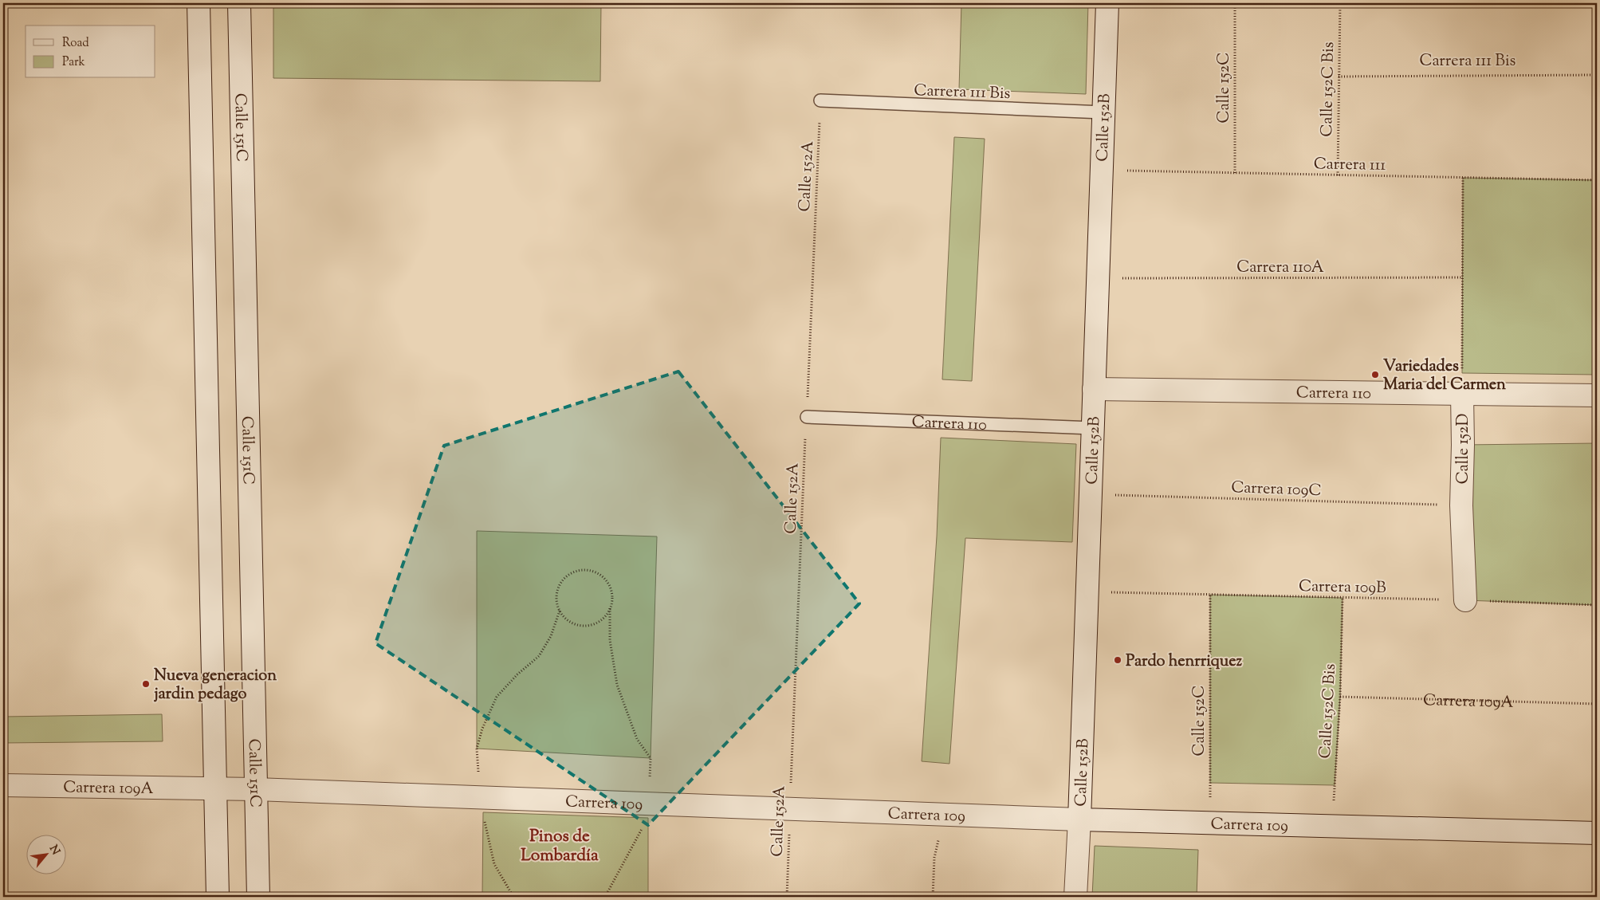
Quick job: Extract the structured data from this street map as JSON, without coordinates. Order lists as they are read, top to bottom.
{
  "streets": {
    "street": [
      "Calle 151C",
      "Calle 152B",
      "Carrera 110",
      "Calle 152D",
      "Carrera 109A",
      "Carrera 109"
    ],
    "lane": ["Carrera 111 Bis"],
    "path": [
      "Calle 152C",
      "Calle 152C Bis",
      "Carrera 111",
      "Calle 152A",
      "Carrera 110A",
      "Carrera 109C",
      "Carrera 109B"
    ]
  },
  "crossings": [
    ["Carrera 111 Bis", "Calle 152C Bis"],
    ["Carrera 111 Bis", "Calle 152B"],
    ["Carrera 111 Bis", "Calle 152A"],
    ["Calle 152C", "Carrera 111"],
    ["Calle 152C", "Carrera 109B"],
    ["Calle 152C", "Carrera 109"],
    ["Calle 152C Bis", "Carrera 111"],
    ["Calle 152C Bis", "Carrera 109B"],
    ["Calle 152C Bis", "Carrera 109A"],
    ["Calle 152C Bis", "Carrera 109"],
    ["Calle 151C", "Carrera 109A"],
    ["Calle 151C", "Carrera 109"],
    ["Calle 152B", "Carrera 111"],
    ["Calle 152B", "Carrera 110A"],
    ["Calle 152B", "Carrera 110"],
    ["Calle 152B", "Carrera 109C"],
    ["Calle 152B", "Carrera 109B"],
    ["Calle 152B", "Carrera 109"],
    ["Carrera 111", "Calle 152D"],
    ["Calle 152A", "Carrera 110"],
    ["Calle 152A", "Carrera 109"],
    ["Carrera 110A", "Calle 152D"],
    ["Carrera 110", "Calle 152D"],
    ["Calle 152D", "Carrera 109C"],
    ["Calle 152D", "Carrera 109B"],
    ["Carrera 109A", "Carrera 109"]
  ],
  "districts": ["Pinos de Lombardía"],
  "places": ["Variedades Maria del Carmen", "Pardo henrriquez", "Nueva generacion jardin pedago"],
  "legend": ["Road", "Park"],
  "north": "top right"
}
